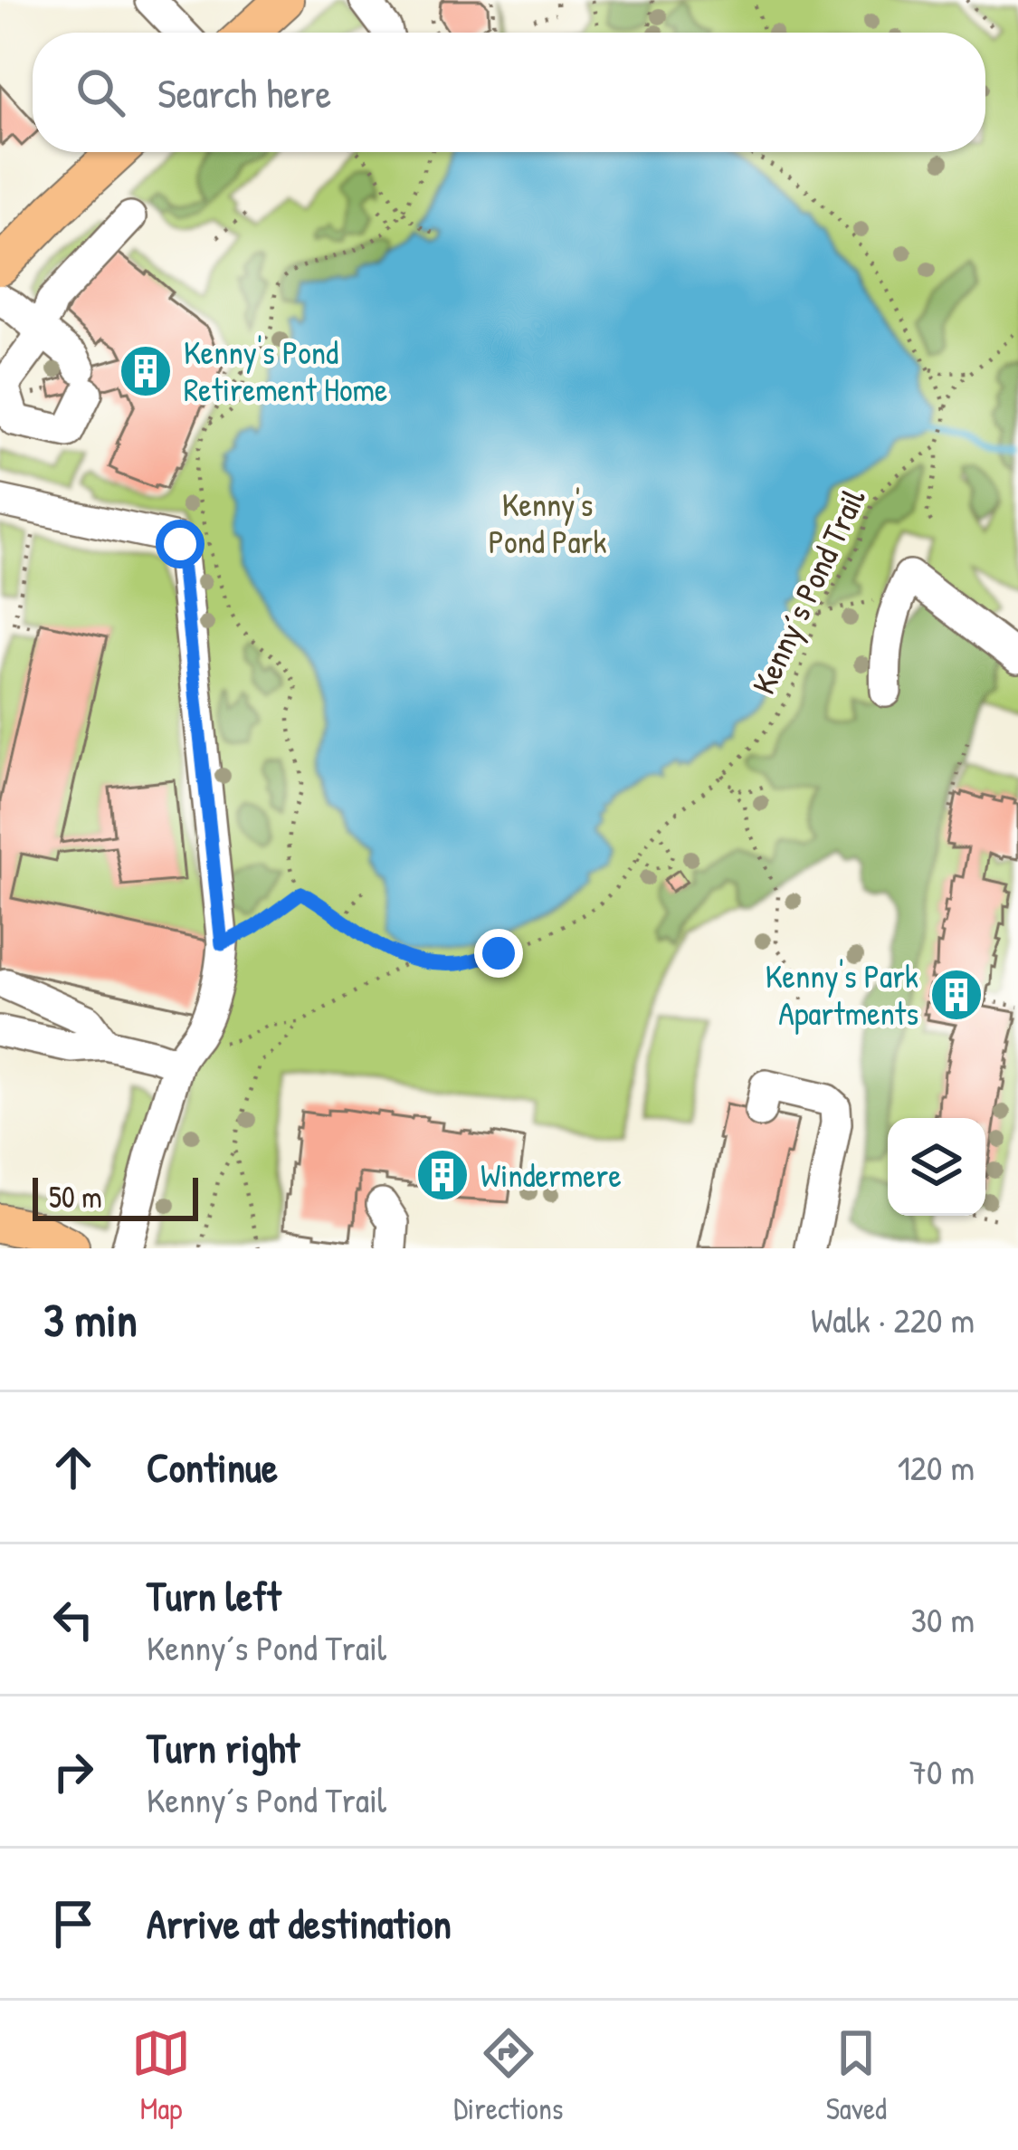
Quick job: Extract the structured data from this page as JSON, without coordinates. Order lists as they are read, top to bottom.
{
  "streets": {
    "path": ["Kenny´s Pond Trail"]
  },
  "parks": ["Kenny's Pond Park"],
  "places": {
    "building": ["Kenny's Pond Retirement Home", "Kenny's Park Apartments", "Windermere"]
  },
  "scale_bar": "50 m",
  "page": {
    "search": "Search here",
    "scale": "50 m",
    "heading": ["3 min", "Walk · 220 m"],
    "list": [
      ["Continue", "120 m"],
      ["Turn left", "Kenny´s Pond Trail", "30 m"],
      ["Turn right", "Kenny´s Pond Trail", "70 m"],
      "Arrive at destination"
    ],
    "nav": ["Map", "Directions", "Saved"]
  }
}
